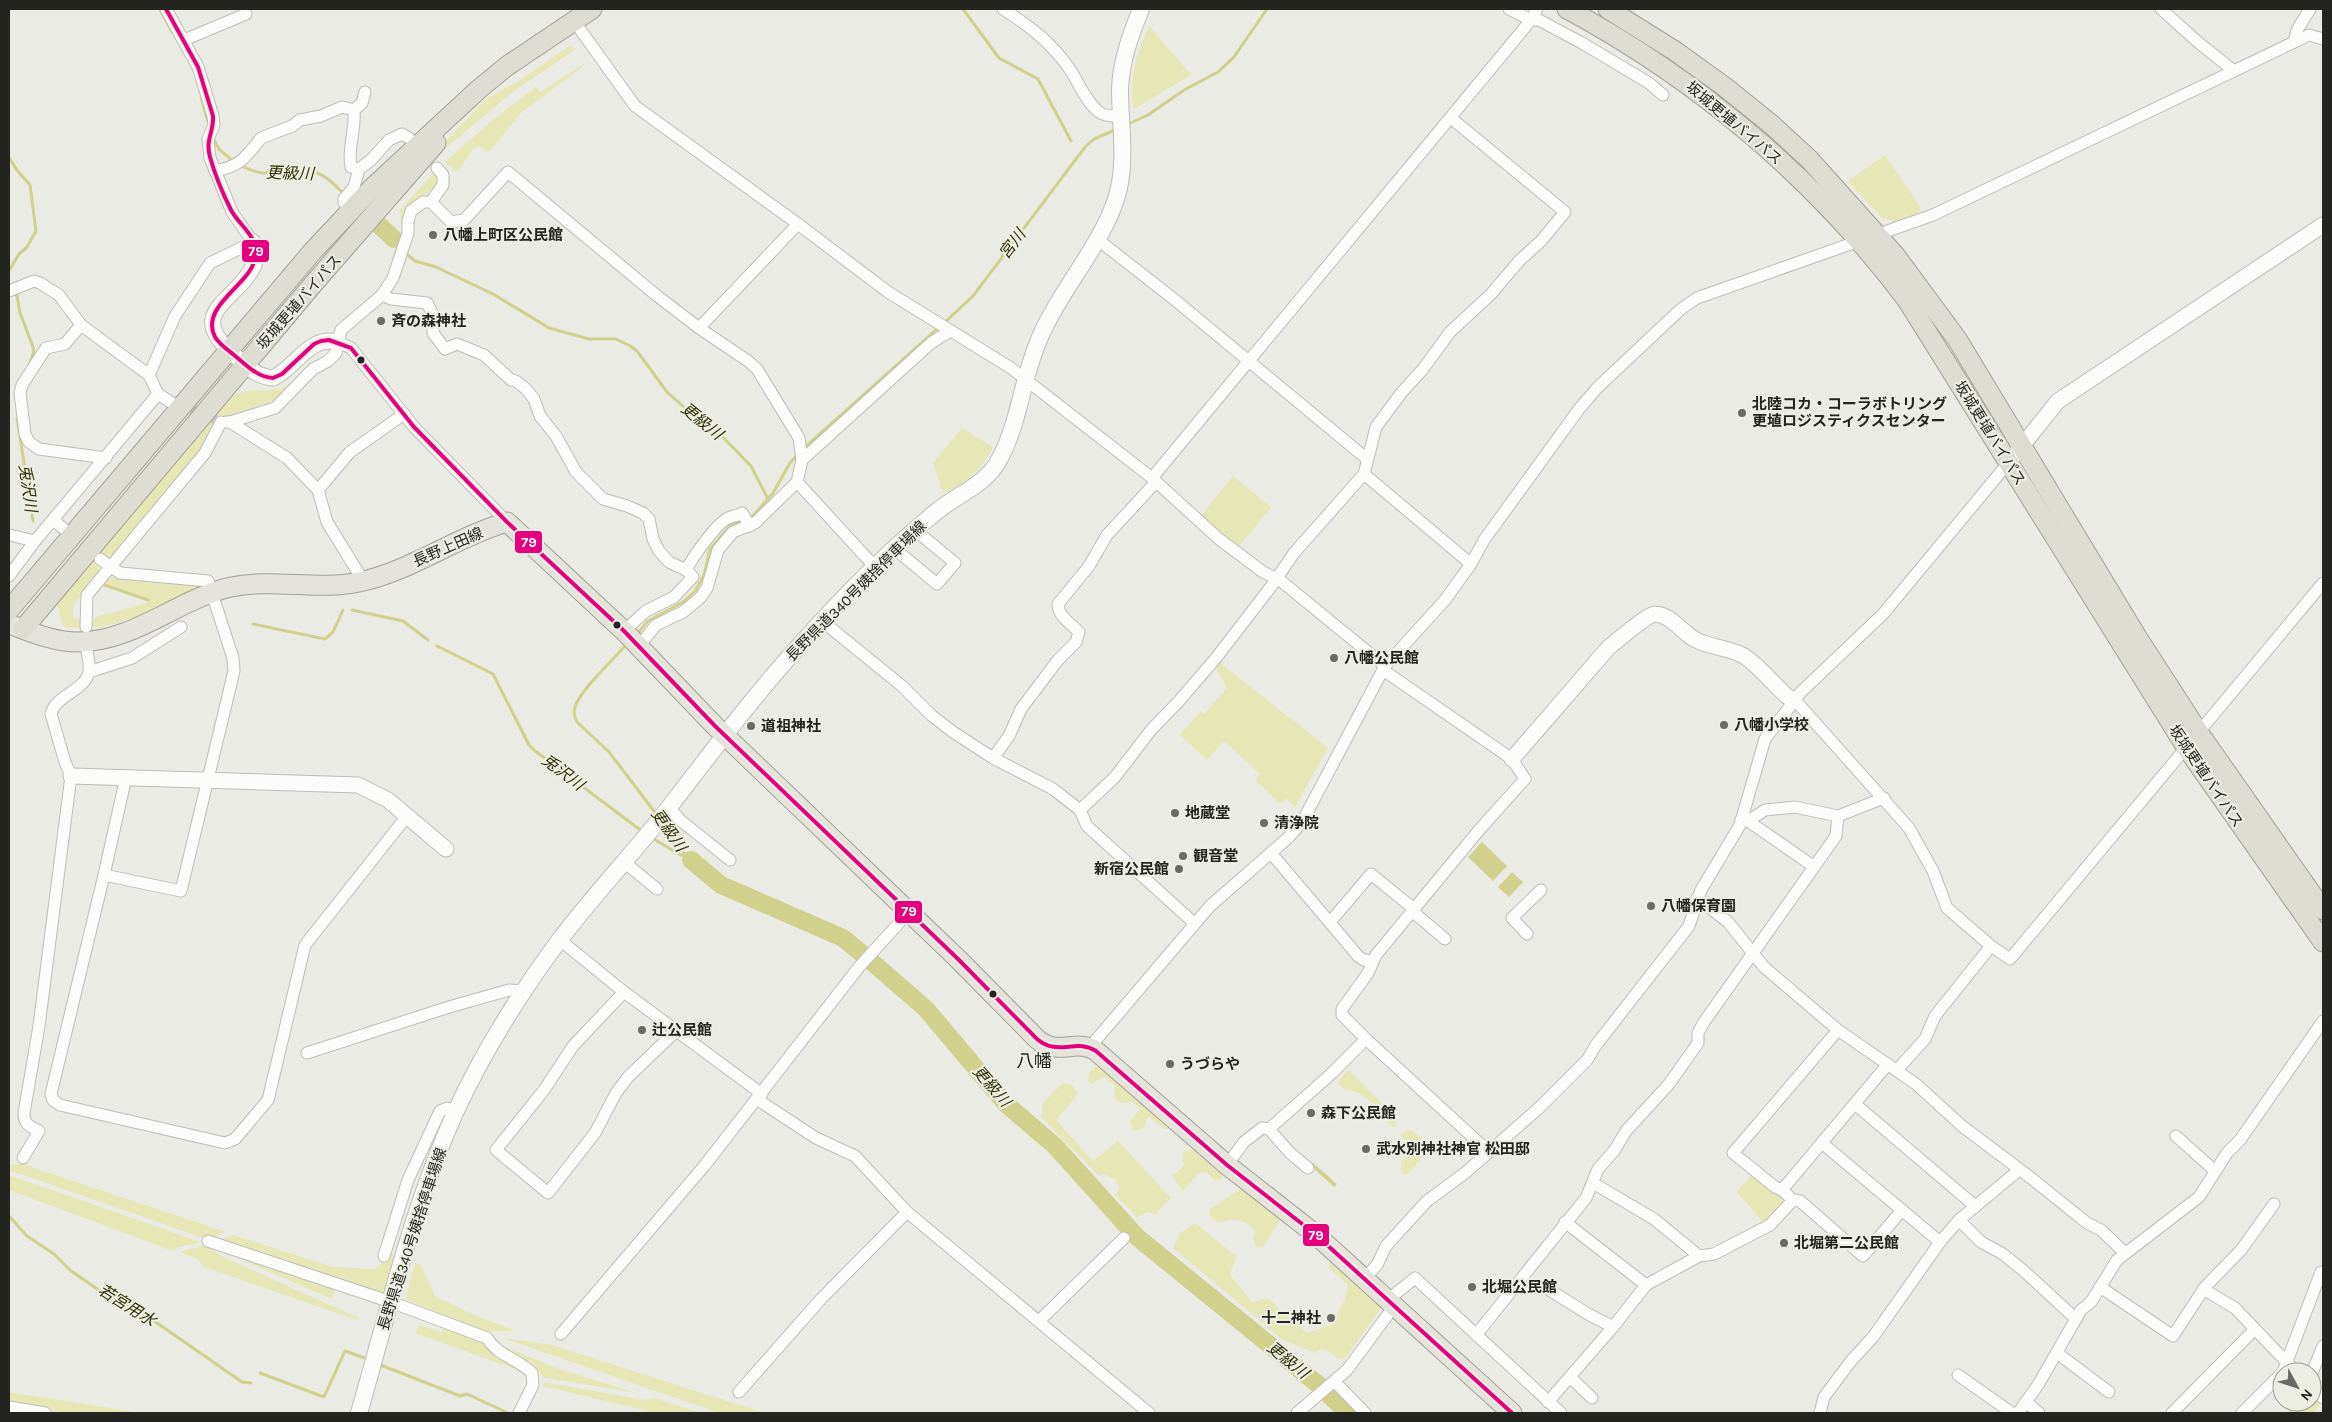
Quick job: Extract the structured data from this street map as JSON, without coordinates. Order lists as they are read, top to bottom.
{
  "streets": {
    "highway": ["坂城更埴バイパス"],
    "main road": ["長野上田線", "長野県道340号姨捨停車場線"]
  },
  "crossings": [
    ["坂城更埴バイパス", "長野上田線"]
  ],
  "districts": ["八幡"],
  "water": [
    "更級川",
    "宮川",
    "兎沢川",
    "若宮用水"
  ],
  "places": [
    "八幡上町区公民館",
    "斉の森神社",
    "北陸コカ・コーラボトリング 更埴ロジスティクスセンター",
    "八幡公民館",
    "八幡小学校",
    "道祖神社",
    "地蔵堂",
    "清浄院",
    "観音堂",
    "新宿公民館",
    "八幡保育園",
    "辻公民館",
    "うづらや",
    "森下公民館",
    "武水別神社神官 松田邸",
    "北堀第二公民館",
    "北堀公民館",
    "十二神社"
  ],
  "lines": ["transit line 79"],
  "north": "bottom right"
}
